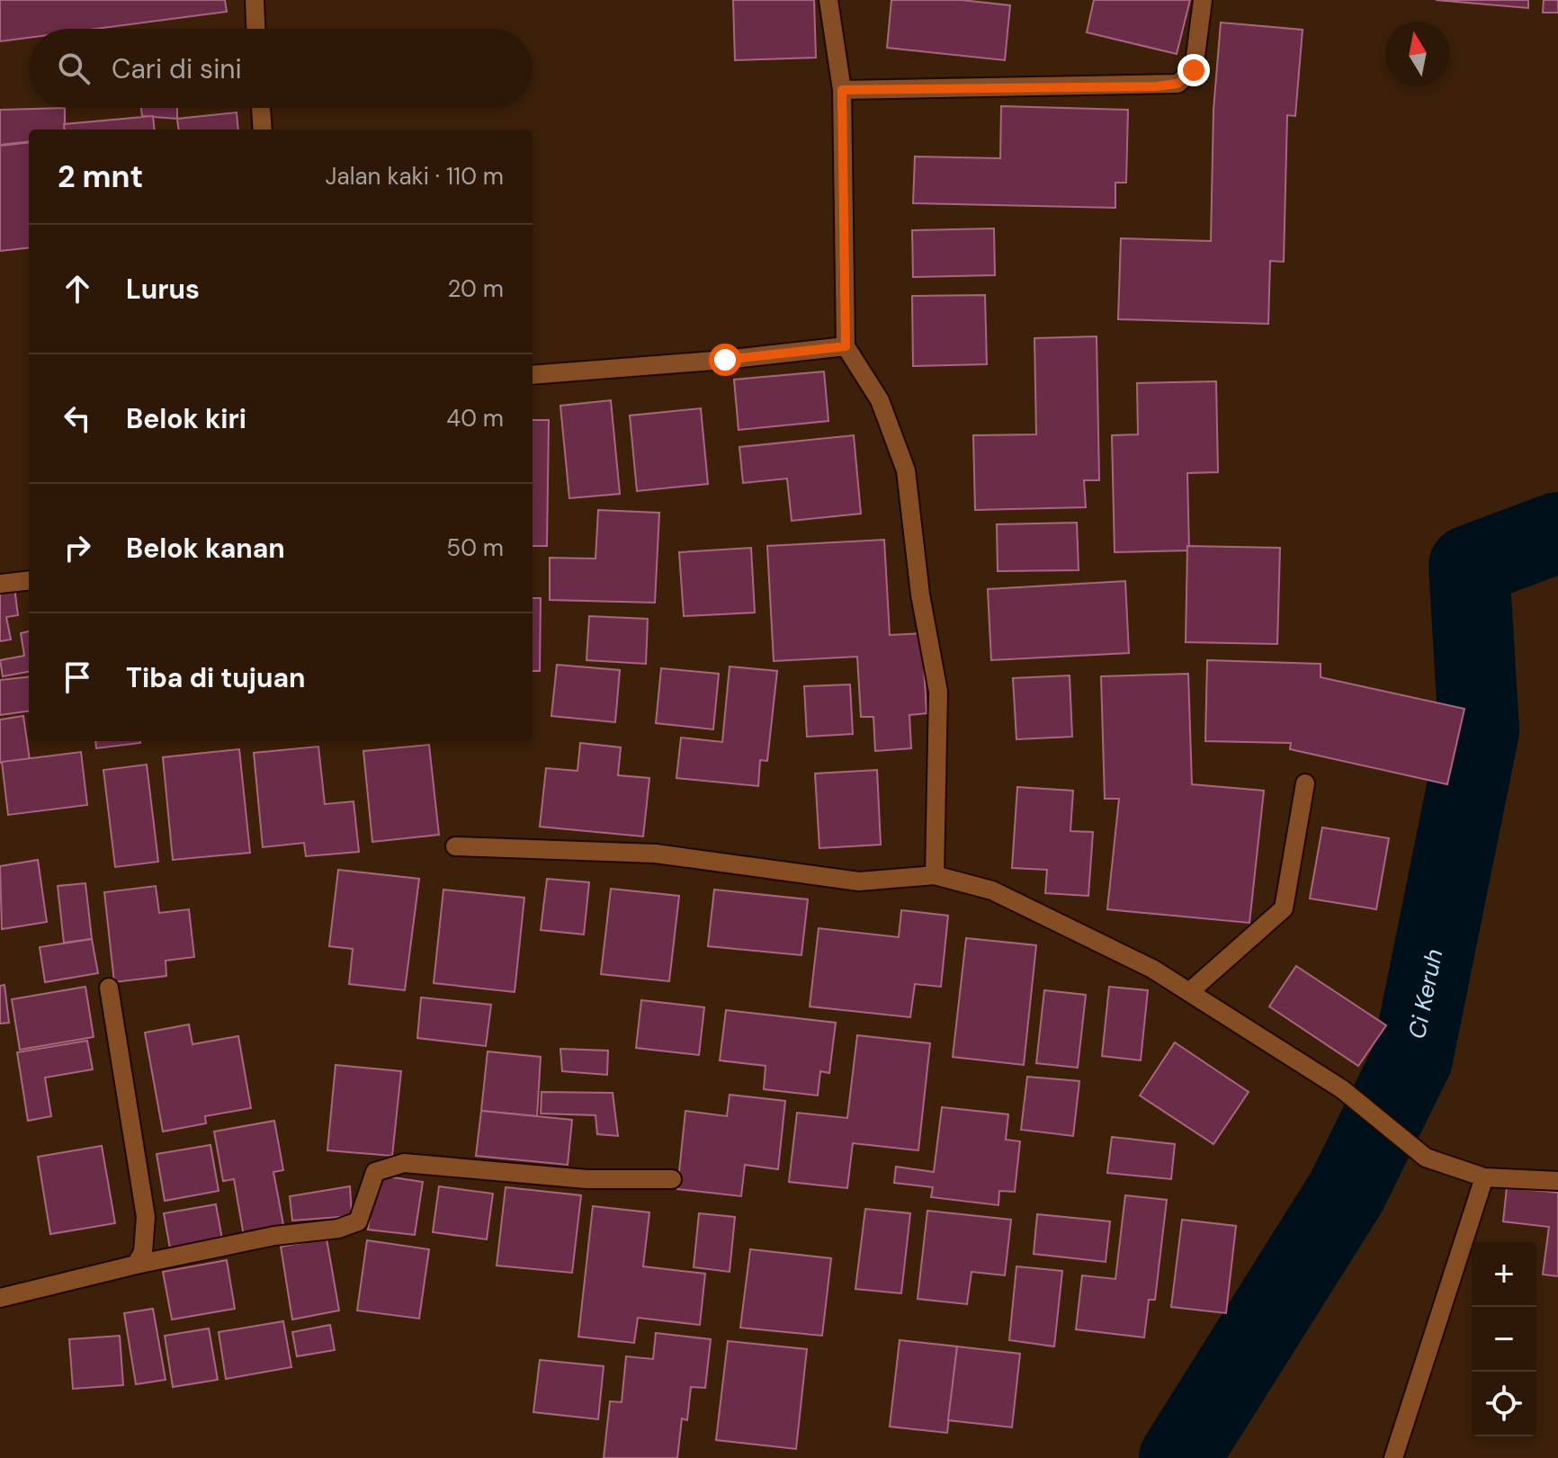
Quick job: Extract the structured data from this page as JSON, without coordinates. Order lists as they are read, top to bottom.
{
  "water": ["Ci Keruh"],
  "north": "top",
  "page": {
    "search": "Cari di sini",
    "heading": ["2 mnt", "Jalan kaki · 110 m"],
    "list": [
      ["Lurus", "20 m"],
      ["Belok kiri", "40 m"],
      ["Belok kanan", "50 m"],
      "Tiba di tujuan"
    ],
    "map_buttons": ["+", "−"]
  }
}
